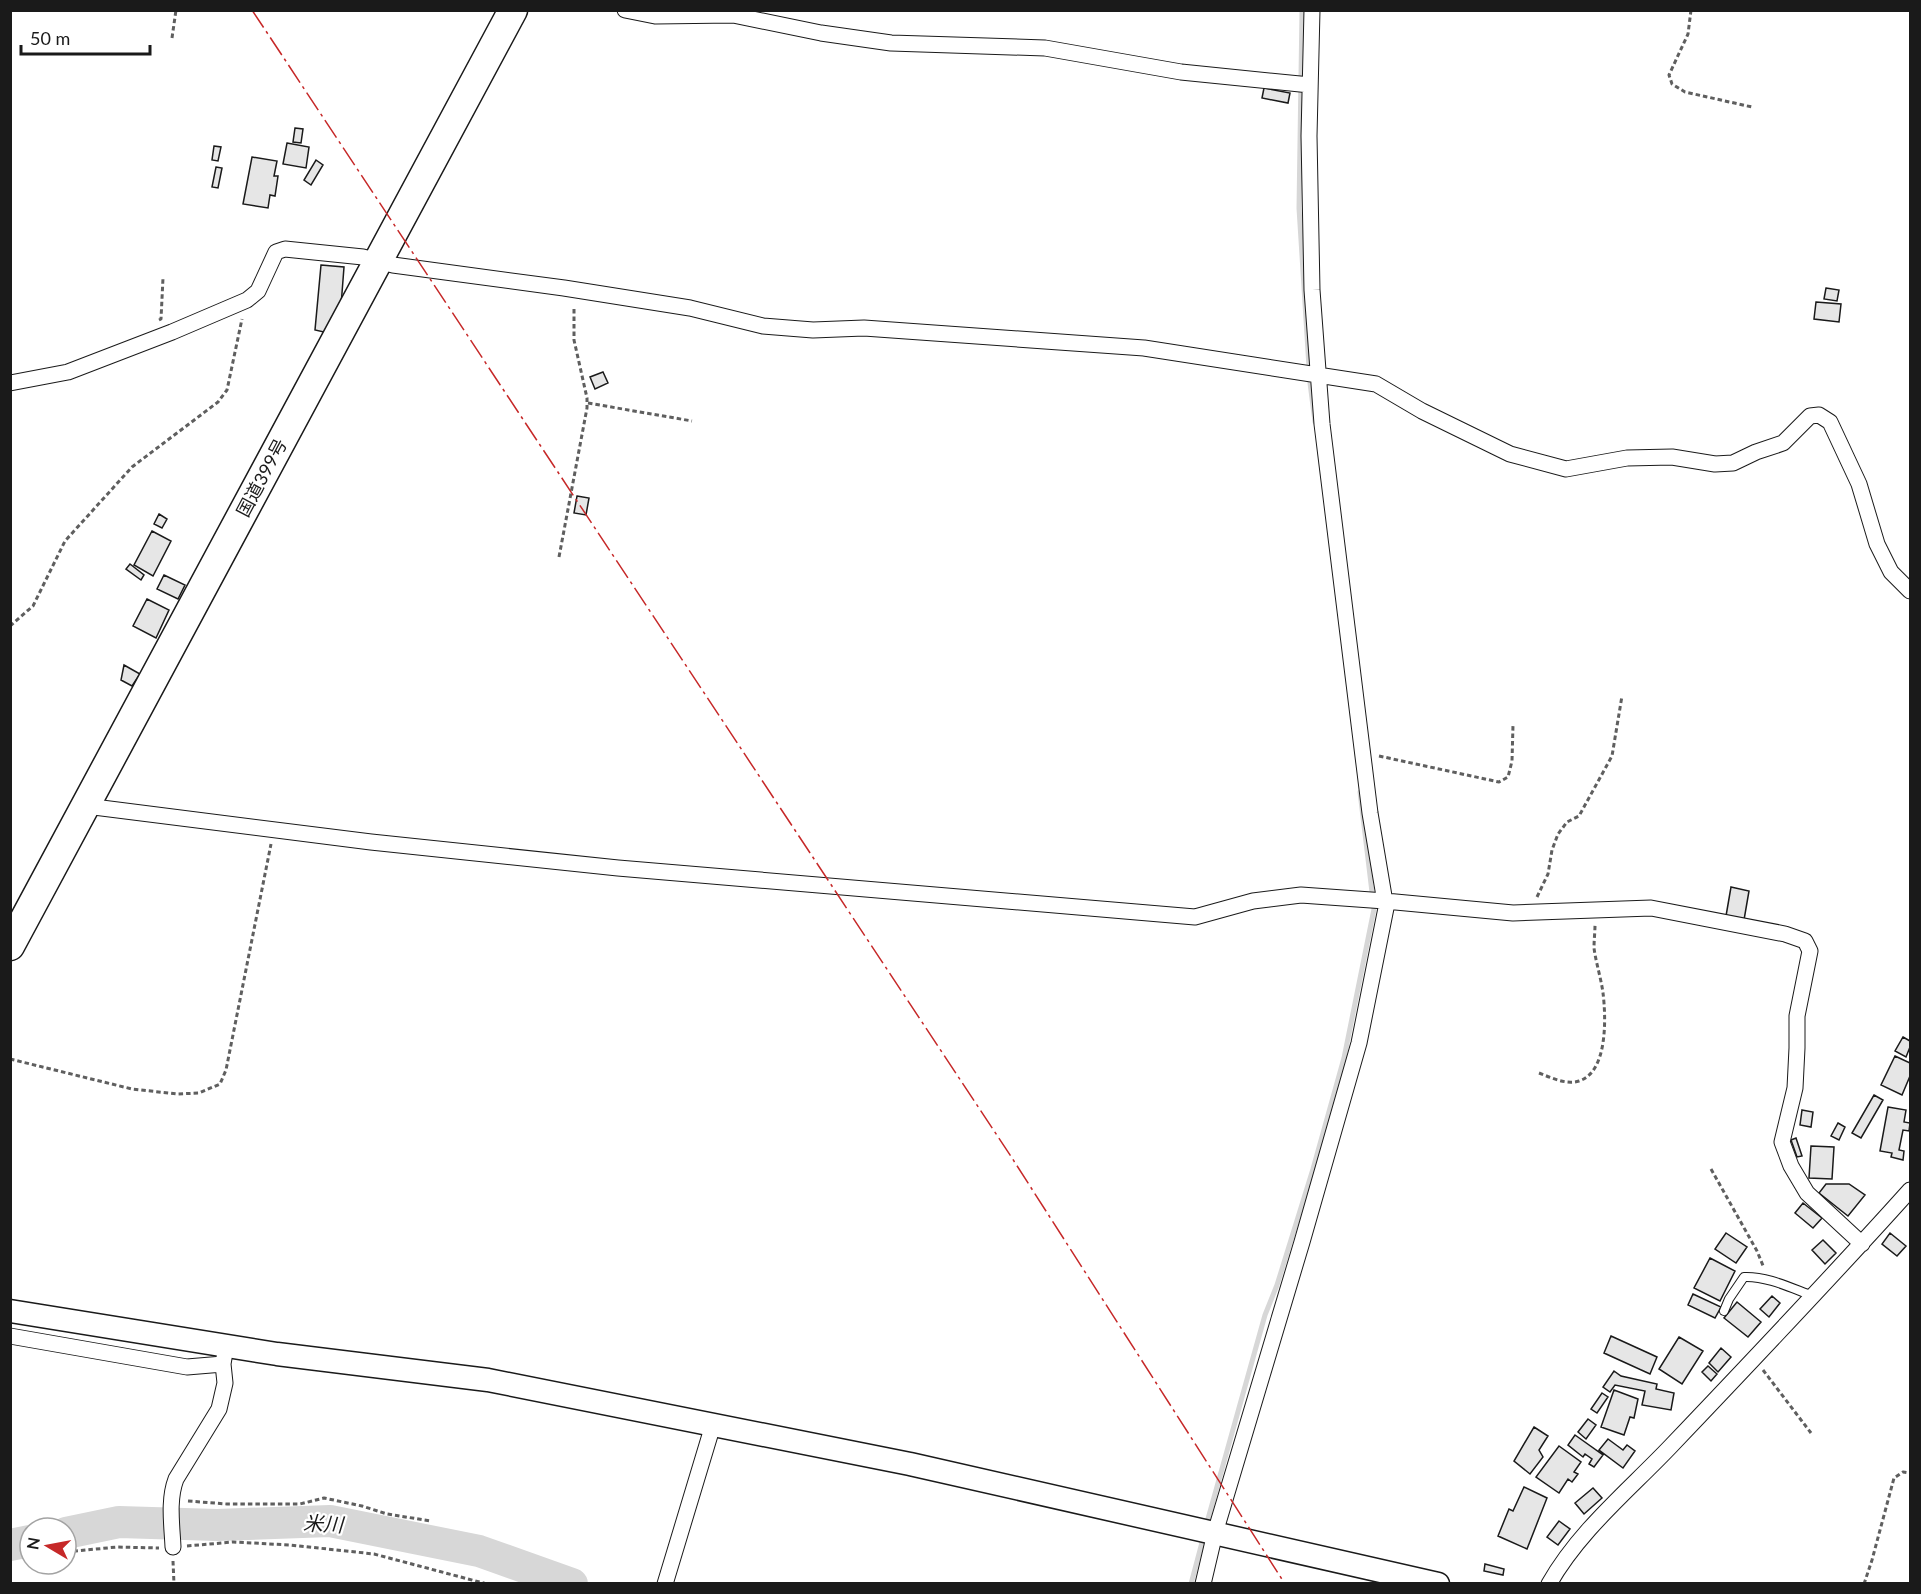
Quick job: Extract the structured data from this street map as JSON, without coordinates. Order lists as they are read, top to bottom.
{
  "streets": {
    "highway": ["国道399号"]
  },
  "water": ["米川"],
  "scale_bar": "50 m",
  "north": "left"
}
